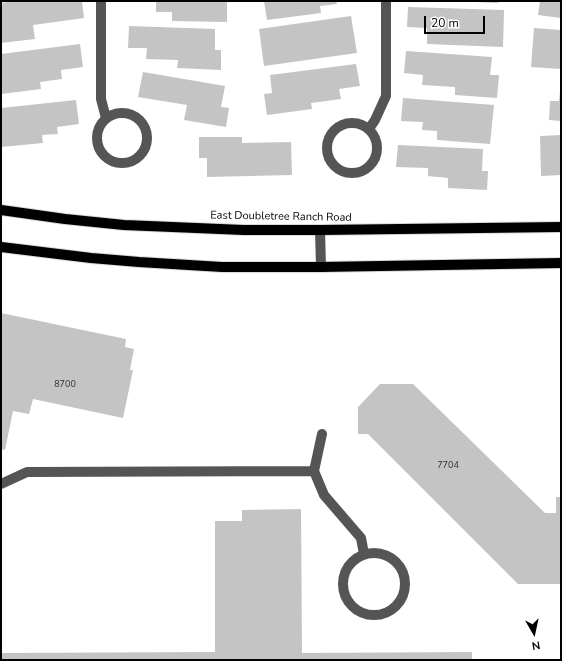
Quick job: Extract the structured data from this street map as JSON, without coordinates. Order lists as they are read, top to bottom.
{
  "streets": {
    "main road": ["East Doubletree Ranch Road"]
  },
  "house_numbers": ["8700", "7704"],
  "scale_bar": "20 m",
  "north": "bottom"
}
